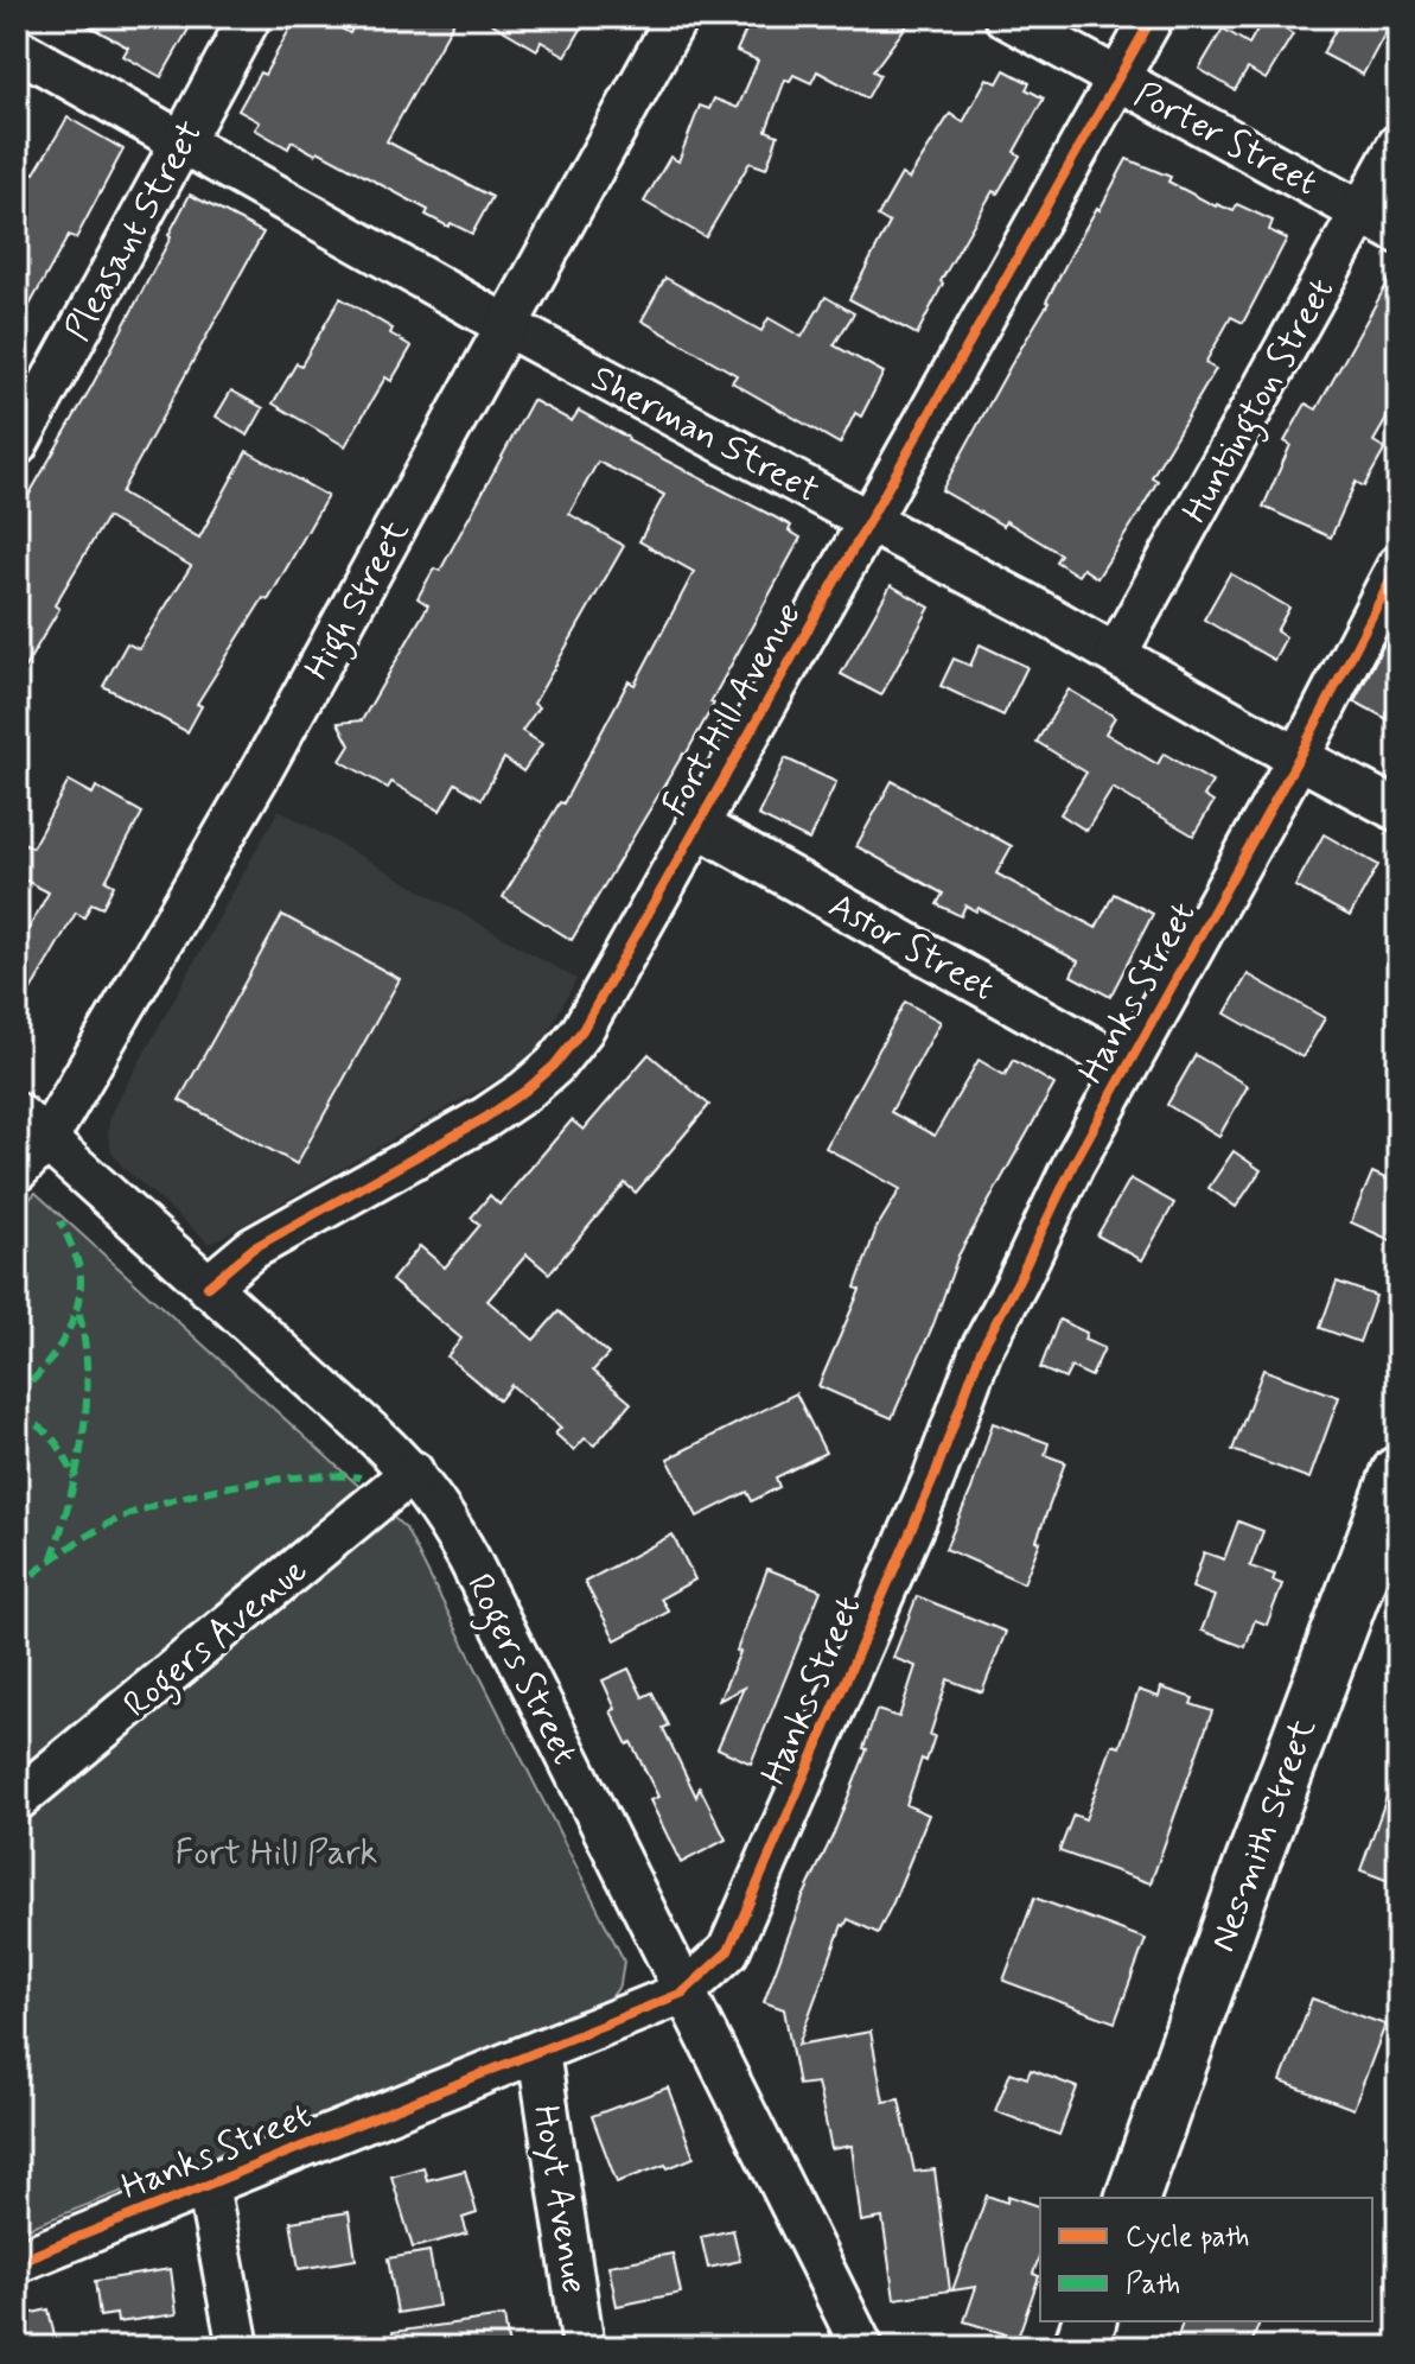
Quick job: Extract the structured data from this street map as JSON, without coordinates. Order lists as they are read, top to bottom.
{
  "streets": {
    "main road": ["Nesmith Street"],
    "street": [
      "Porter Street",
      "Pleasant Street",
      "Huntington Street",
      "Sherman Street",
      "High Street",
      "Fort Hill Avenue",
      "Astor Street",
      "Hanks Street",
      "Rogers Avenue",
      "Rogers Street",
      "Hoyt Avenue"
    ]
  },
  "crossings": [
    ["Porter Street", "Huntington Street"],
    ["Porter Street", "Fort Hill Avenue"],
    ["Pleasant Street", "Sherman Street"],
    ["Huntington Street", "Sherman Street"],
    ["Sherman Street", "High Street"],
    ["Sherman Street", "Fort Hill Avenue"],
    ["Sherman Street", "Hanks Street"],
    ["High Street", "Rogers Street"],
    ["Fort Hill Avenue", "Astor Street"],
    ["Fort Hill Avenue", "Rogers Street"],
    ["Astor Street", "Hanks Street"],
    ["Hanks Street", "Rogers Street"],
    ["Hanks Street", "Hoyt Avenue"],
    ["Rogers Avenue", "Rogers Street"]
  ],
  "parks": ["Fort Hill Park"],
  "legend": ["Cycle path", "Path"]
}
